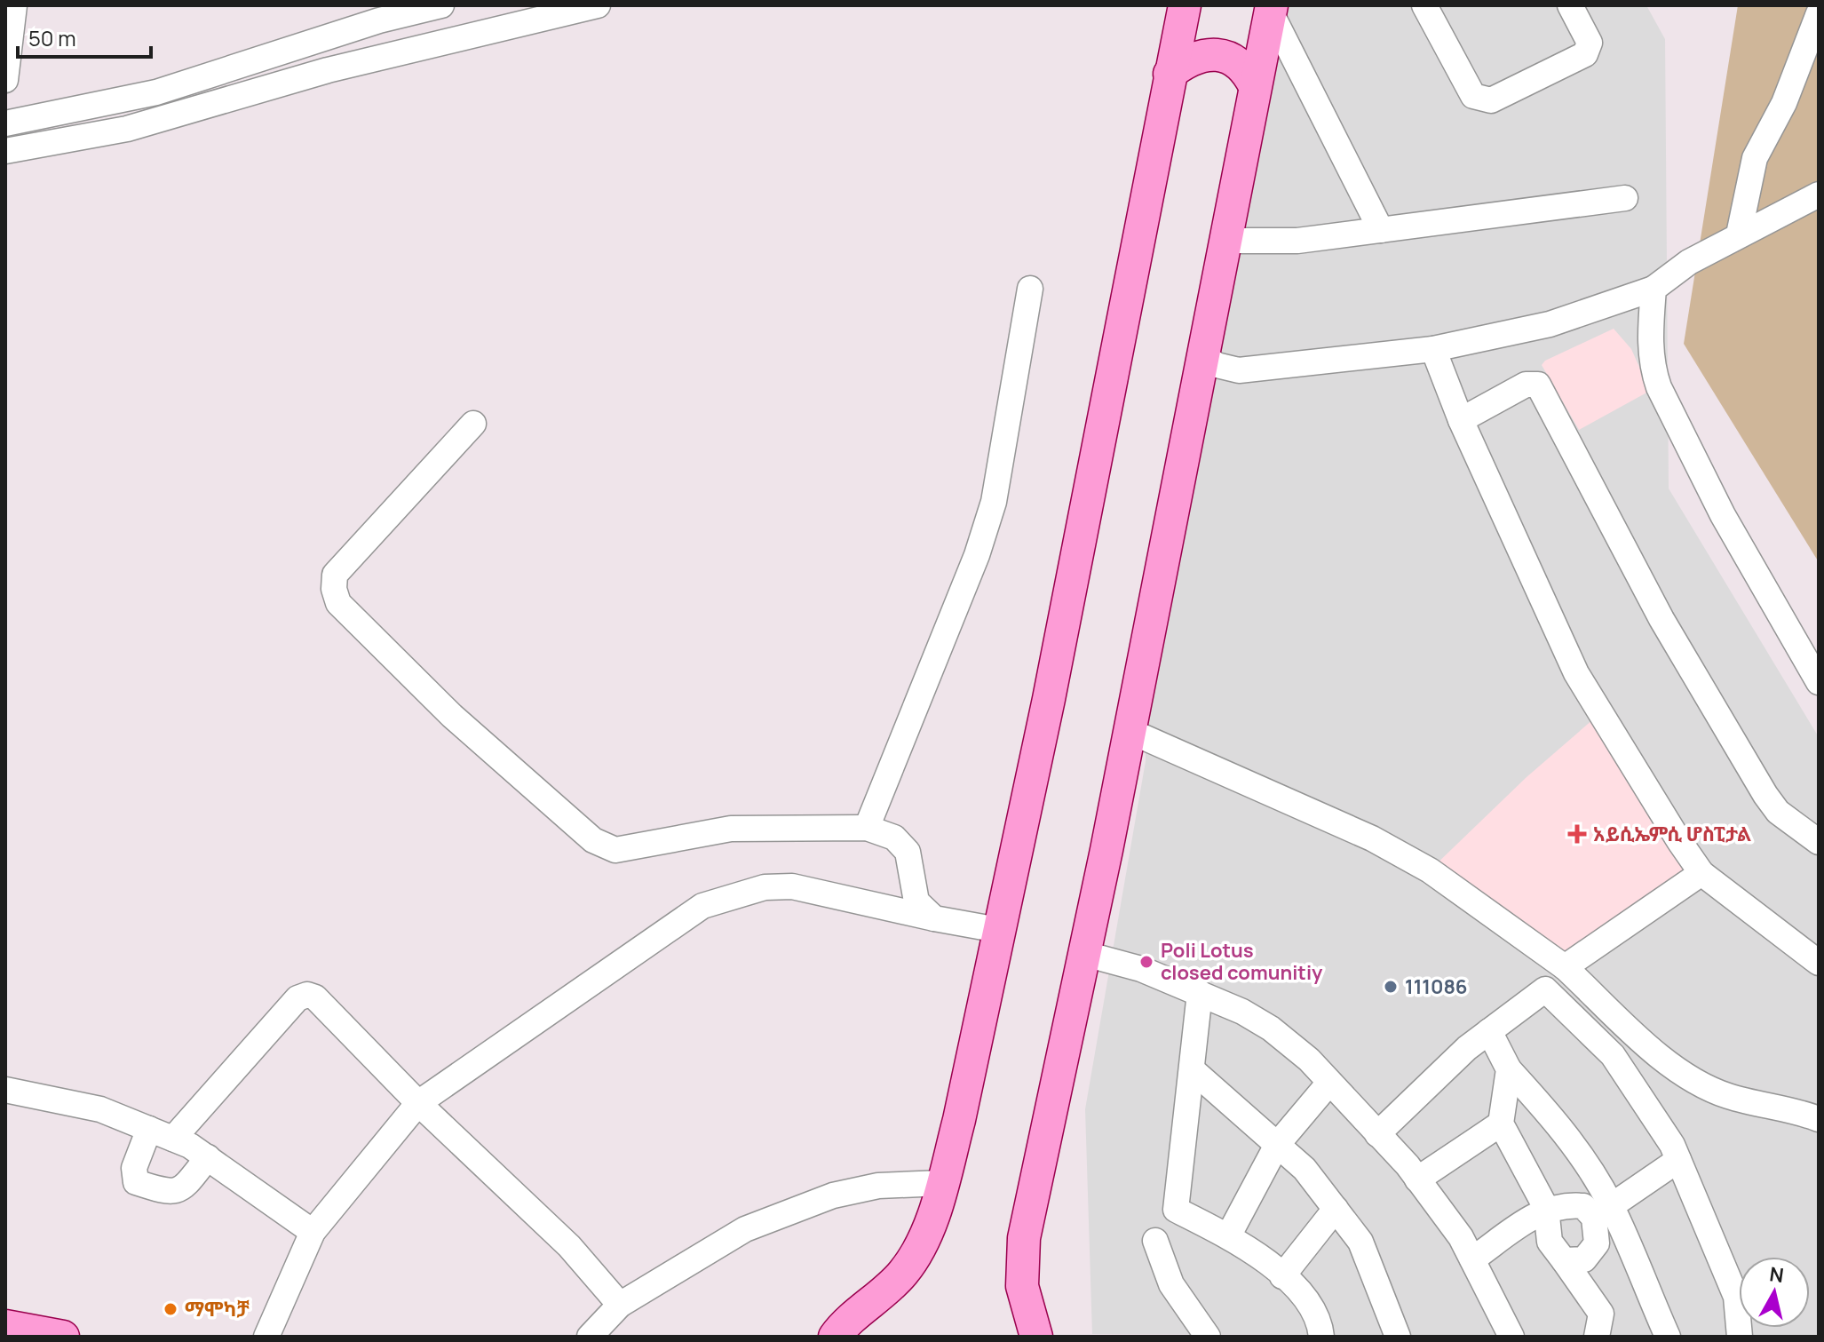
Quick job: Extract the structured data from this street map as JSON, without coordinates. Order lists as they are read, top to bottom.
{
  "places": {
    "health": ["አይሲኤምሲ ሆስፒታል"],
    "other": ["Poli Lotus closed comunitiy", "111086", "ማሞካቻ"]
  },
  "scale_bar": "50 m",
  "north": "top"
}
